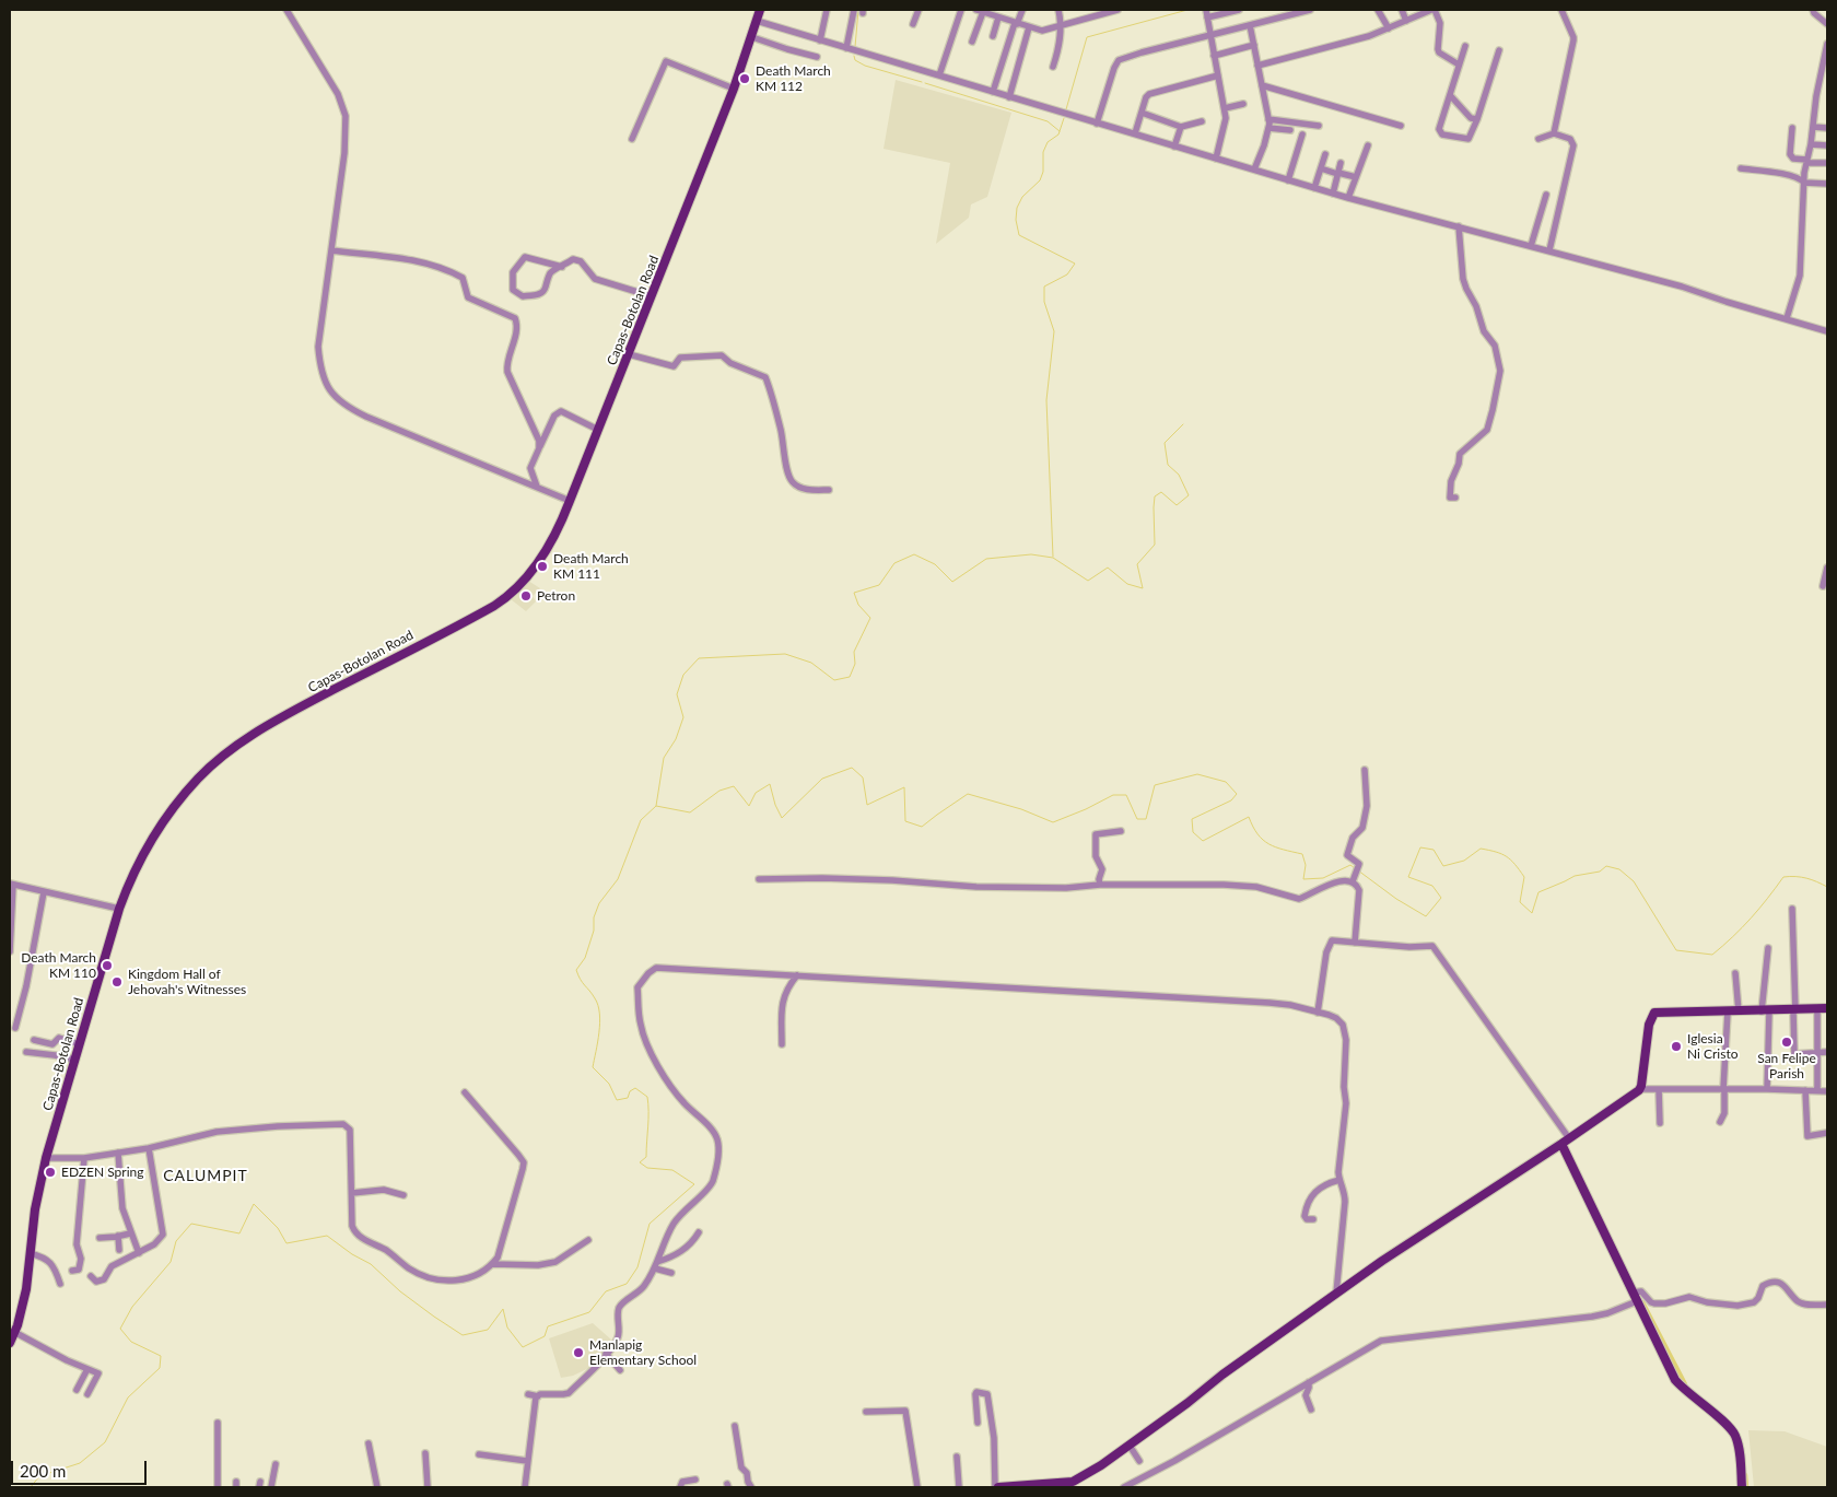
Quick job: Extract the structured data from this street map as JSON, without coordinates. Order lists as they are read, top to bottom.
{
  "streets": {
    "main road": ["Capas-Botolan Road"]
  },
  "districts": ["CALUMPIT"],
  "places": [
    "Death March KM 112",
    "Death March KM 111",
    "Petron",
    "Death March KM 110",
    "Kingdom Hall of Jehovah's Witnesses",
    "San Felipe Parish",
    "Iglesia Ni Cristo",
    "EDZEN Spring",
    "Manlapig Elementary School"
  ],
  "scale_bar": "200 m"
}
